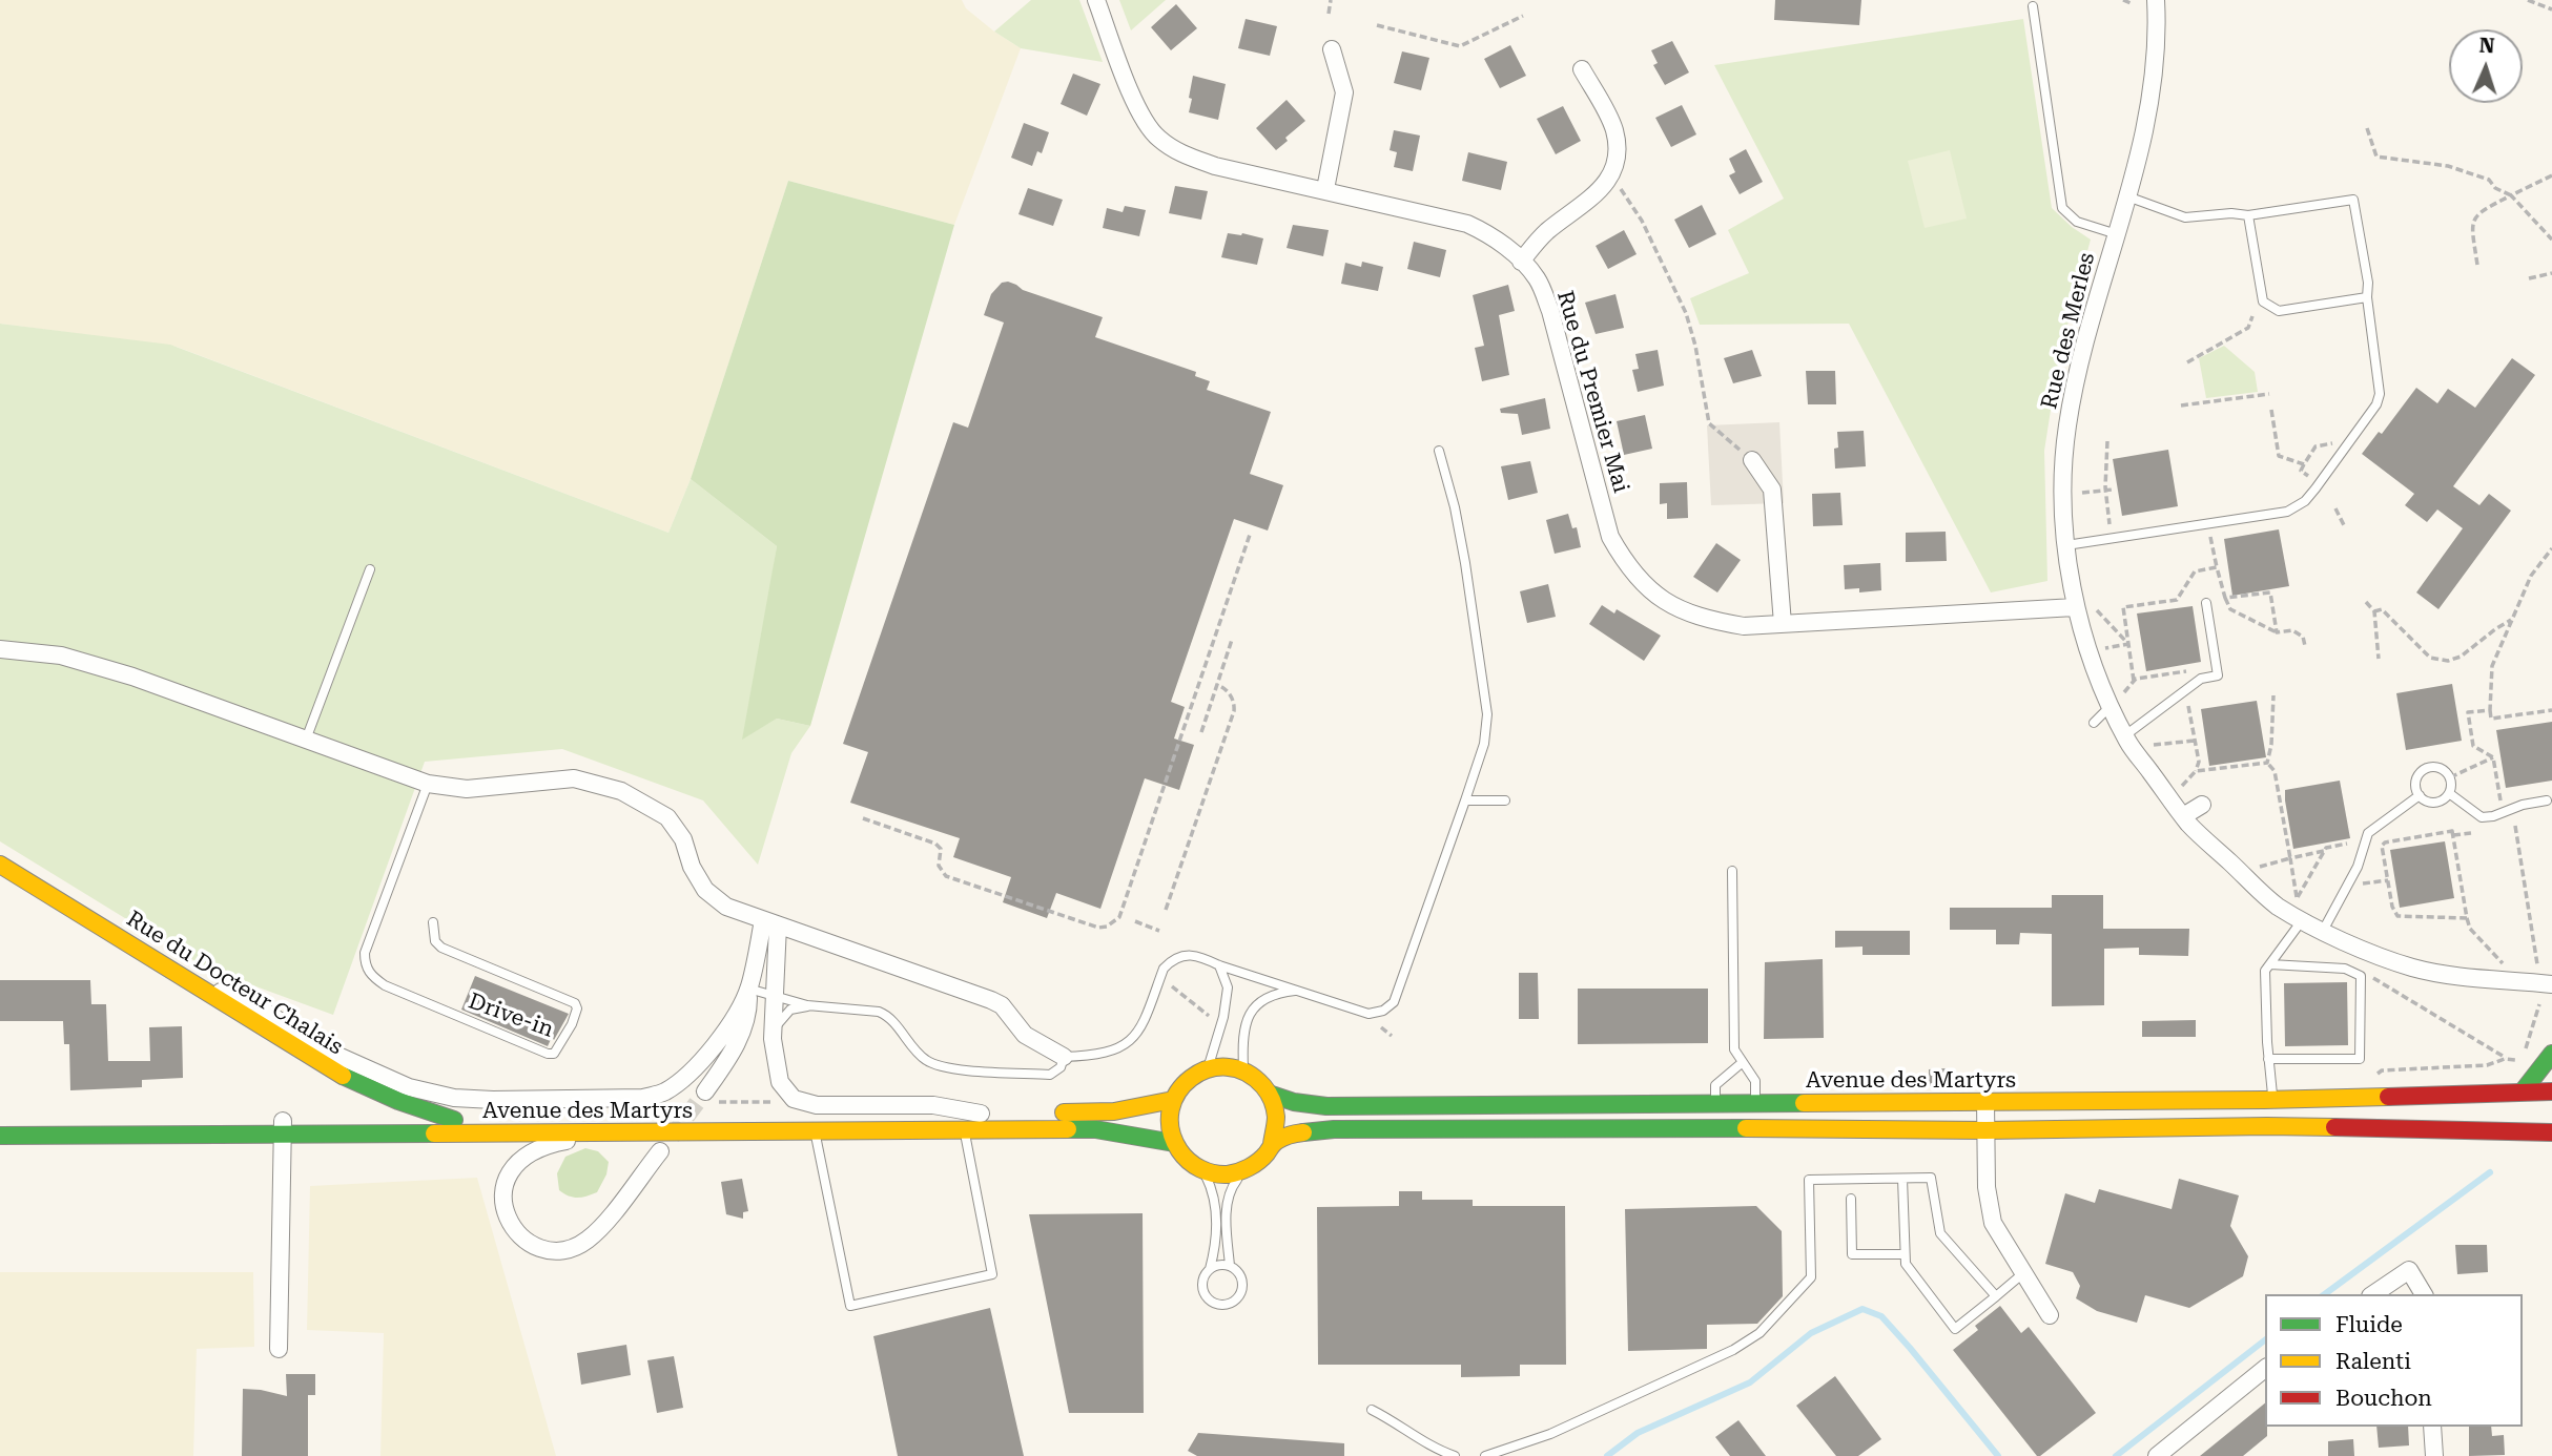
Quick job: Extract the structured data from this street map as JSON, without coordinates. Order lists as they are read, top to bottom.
{
  "streets": {
    "main road": ["Rue du Docteur Chalais", "Avenue des Martyrs"],
    "street": ["Rue des Merles", "Rue du Premier Mai"],
    "lane": ["Drive-in"]
  },
  "crossings": [
    ["Rue des Merles", "Rue du Premier Mai"],
    ["Rue du Docteur Chalais", "Avenue des Martyrs"]
  ],
  "legend": ["Fluide", "Ralenti", "Bouchon"],
  "north": "top"
}
